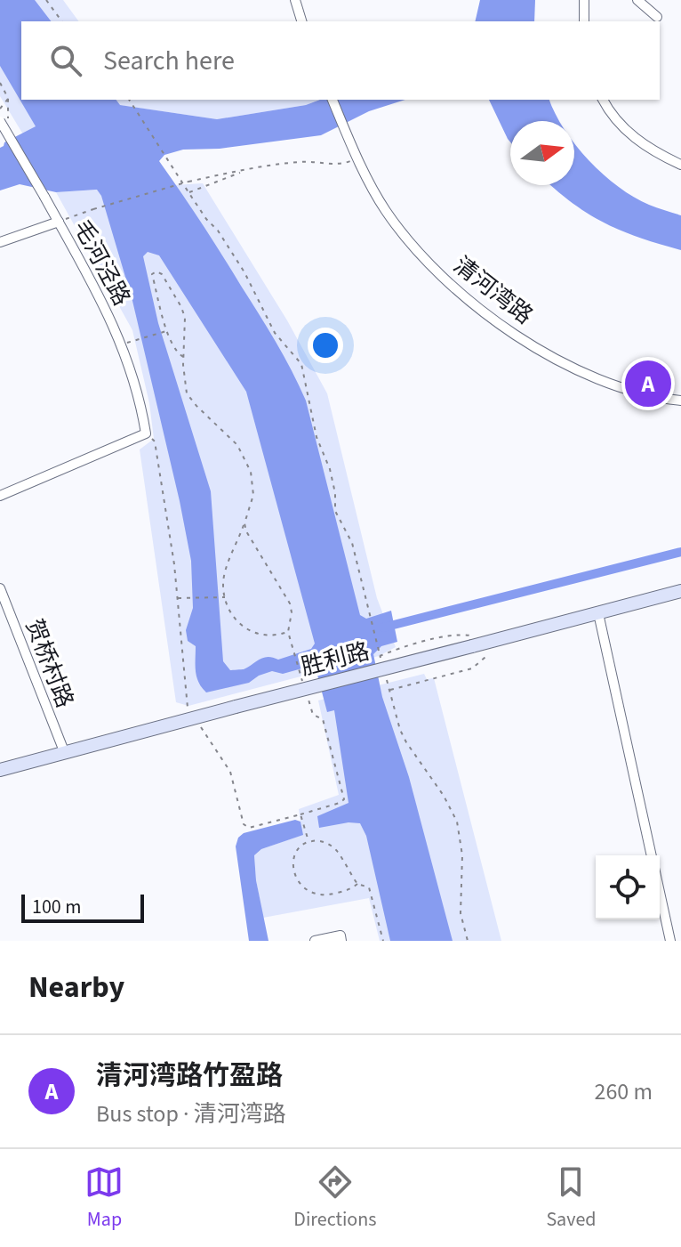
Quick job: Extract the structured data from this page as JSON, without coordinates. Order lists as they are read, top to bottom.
{
  "streets": {
    "main road": ["胜利路"],
    "street": ["毛河泾路", "清河湾路", "贺桥村路"]
  },
  "crossings": [
    ["胜利路", "贺桥村路"]
  ],
  "scale_bar": "100 m",
  "north": "right",
  "page": {
    "search": "Search here",
    "pins": "A",
    "scale": "100 m",
    "heading": "Nearby",
    "list": [
      {
        "mark": "A",
        "name": "清河湾路竹盈路",
        "note": "Bus stop · 清河湾路",
        "value": "260 m"
      }
    ],
    "nav": ["Map", "Directions", "Saved"]
  }
}
